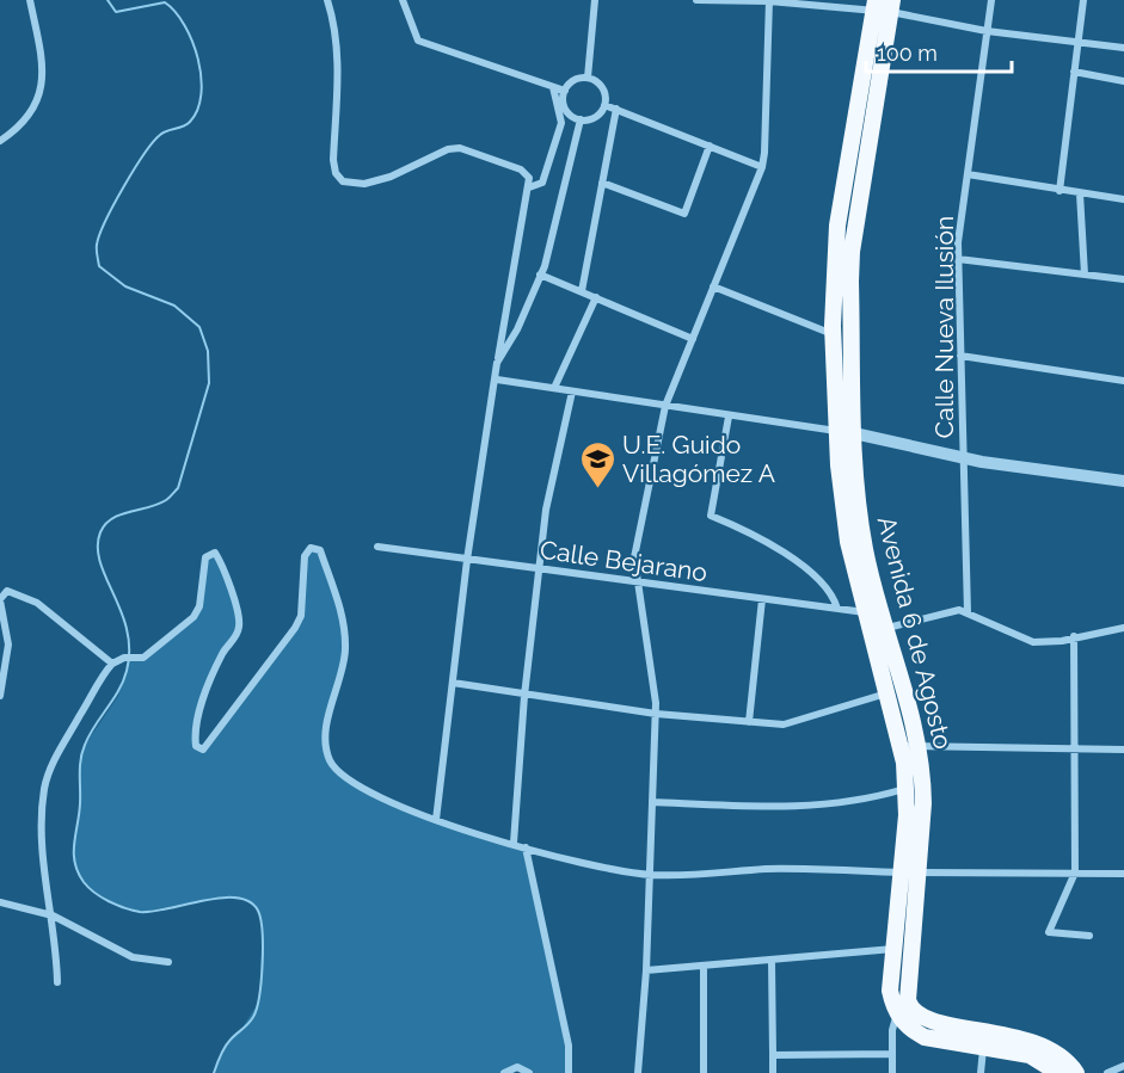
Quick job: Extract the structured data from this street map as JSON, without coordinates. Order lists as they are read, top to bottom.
{
  "streets": {
    "highway": ["Avenida 6 de Agosto"],
    "street": ["Calle Nueva Ilusión", "Calle Bejarano"]
  },
  "crossings": [
    ["Calle Bejarano", "Avenida 6 de Agosto"]
  ],
  "places": {
    "school or university": ["U.E. Guido Villagómez A"]
  },
  "scale_bar": "100 m"
}
